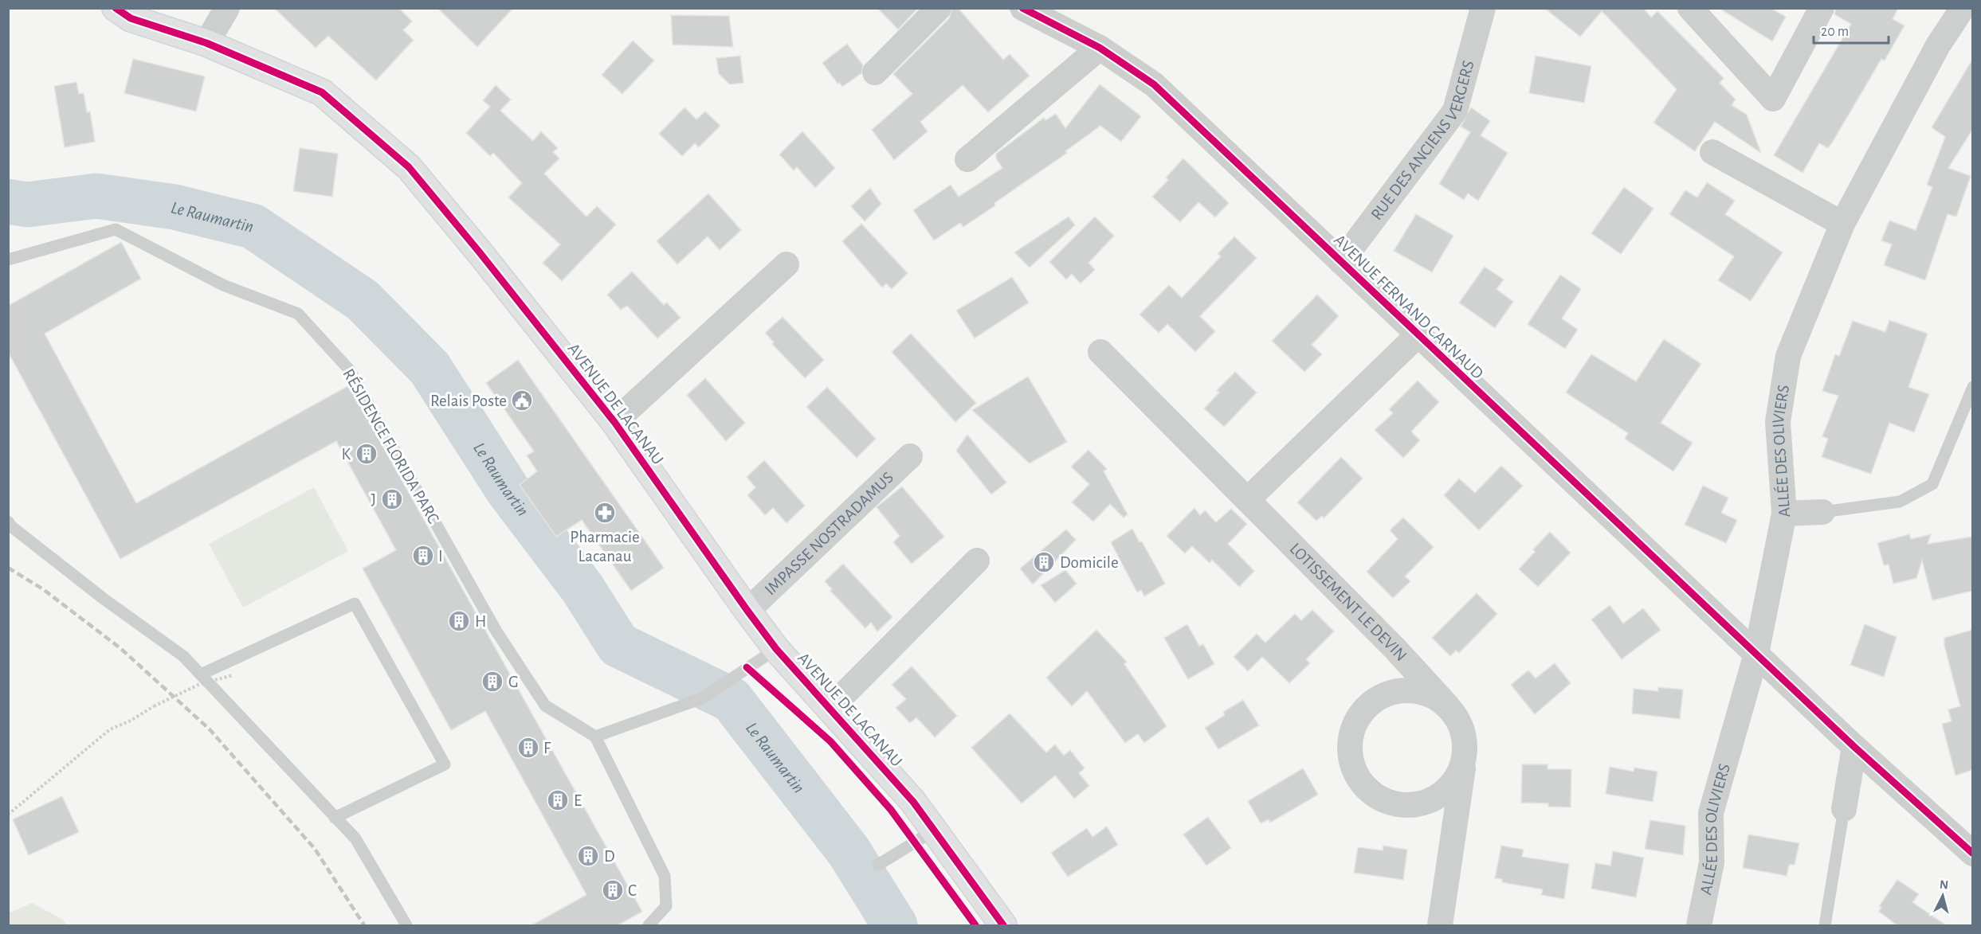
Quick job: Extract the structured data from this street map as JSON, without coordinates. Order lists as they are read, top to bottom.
{
  "streets": {
    "street": [
      "RUE DES ANCIENS VERGERS",
      "AVENUE FERNAND CARNAUD",
      "AVENUE DE LACANAU",
      "ALLÉE DES OLIVIERS",
      "IMPASSE NOSTRADAMUS",
      "LOTISSEMENT LE DEVIN"
    ],
    "lane": ["RÉSIDENCE FLORIDA PARC"]
  },
  "crossings": [
    ["RUE DES ANCIENS VERGERS", "AVENUE FERNAND CARNAUD"],
    ["AVENUE FERNAND CARNAUD", "ALLÉE DES OLIVIERS"],
    ["AVENUE DE LACANAU", "IMPASSE NOSTRADAMUS"]
  ],
  "water": ["Le Raumartin"],
  "places": {
    "public building": ["Relais Poste"],
    "building": [
      "K",
      "J",
      "I",
      "Domicile",
      "H",
      "G",
      "F",
      "E",
      "D",
      "C"
    ],
    "pharmacy": ["Pharmacie Lacanau"]
  },
  "scale_bar": "20 m",
  "north": "top"
}
